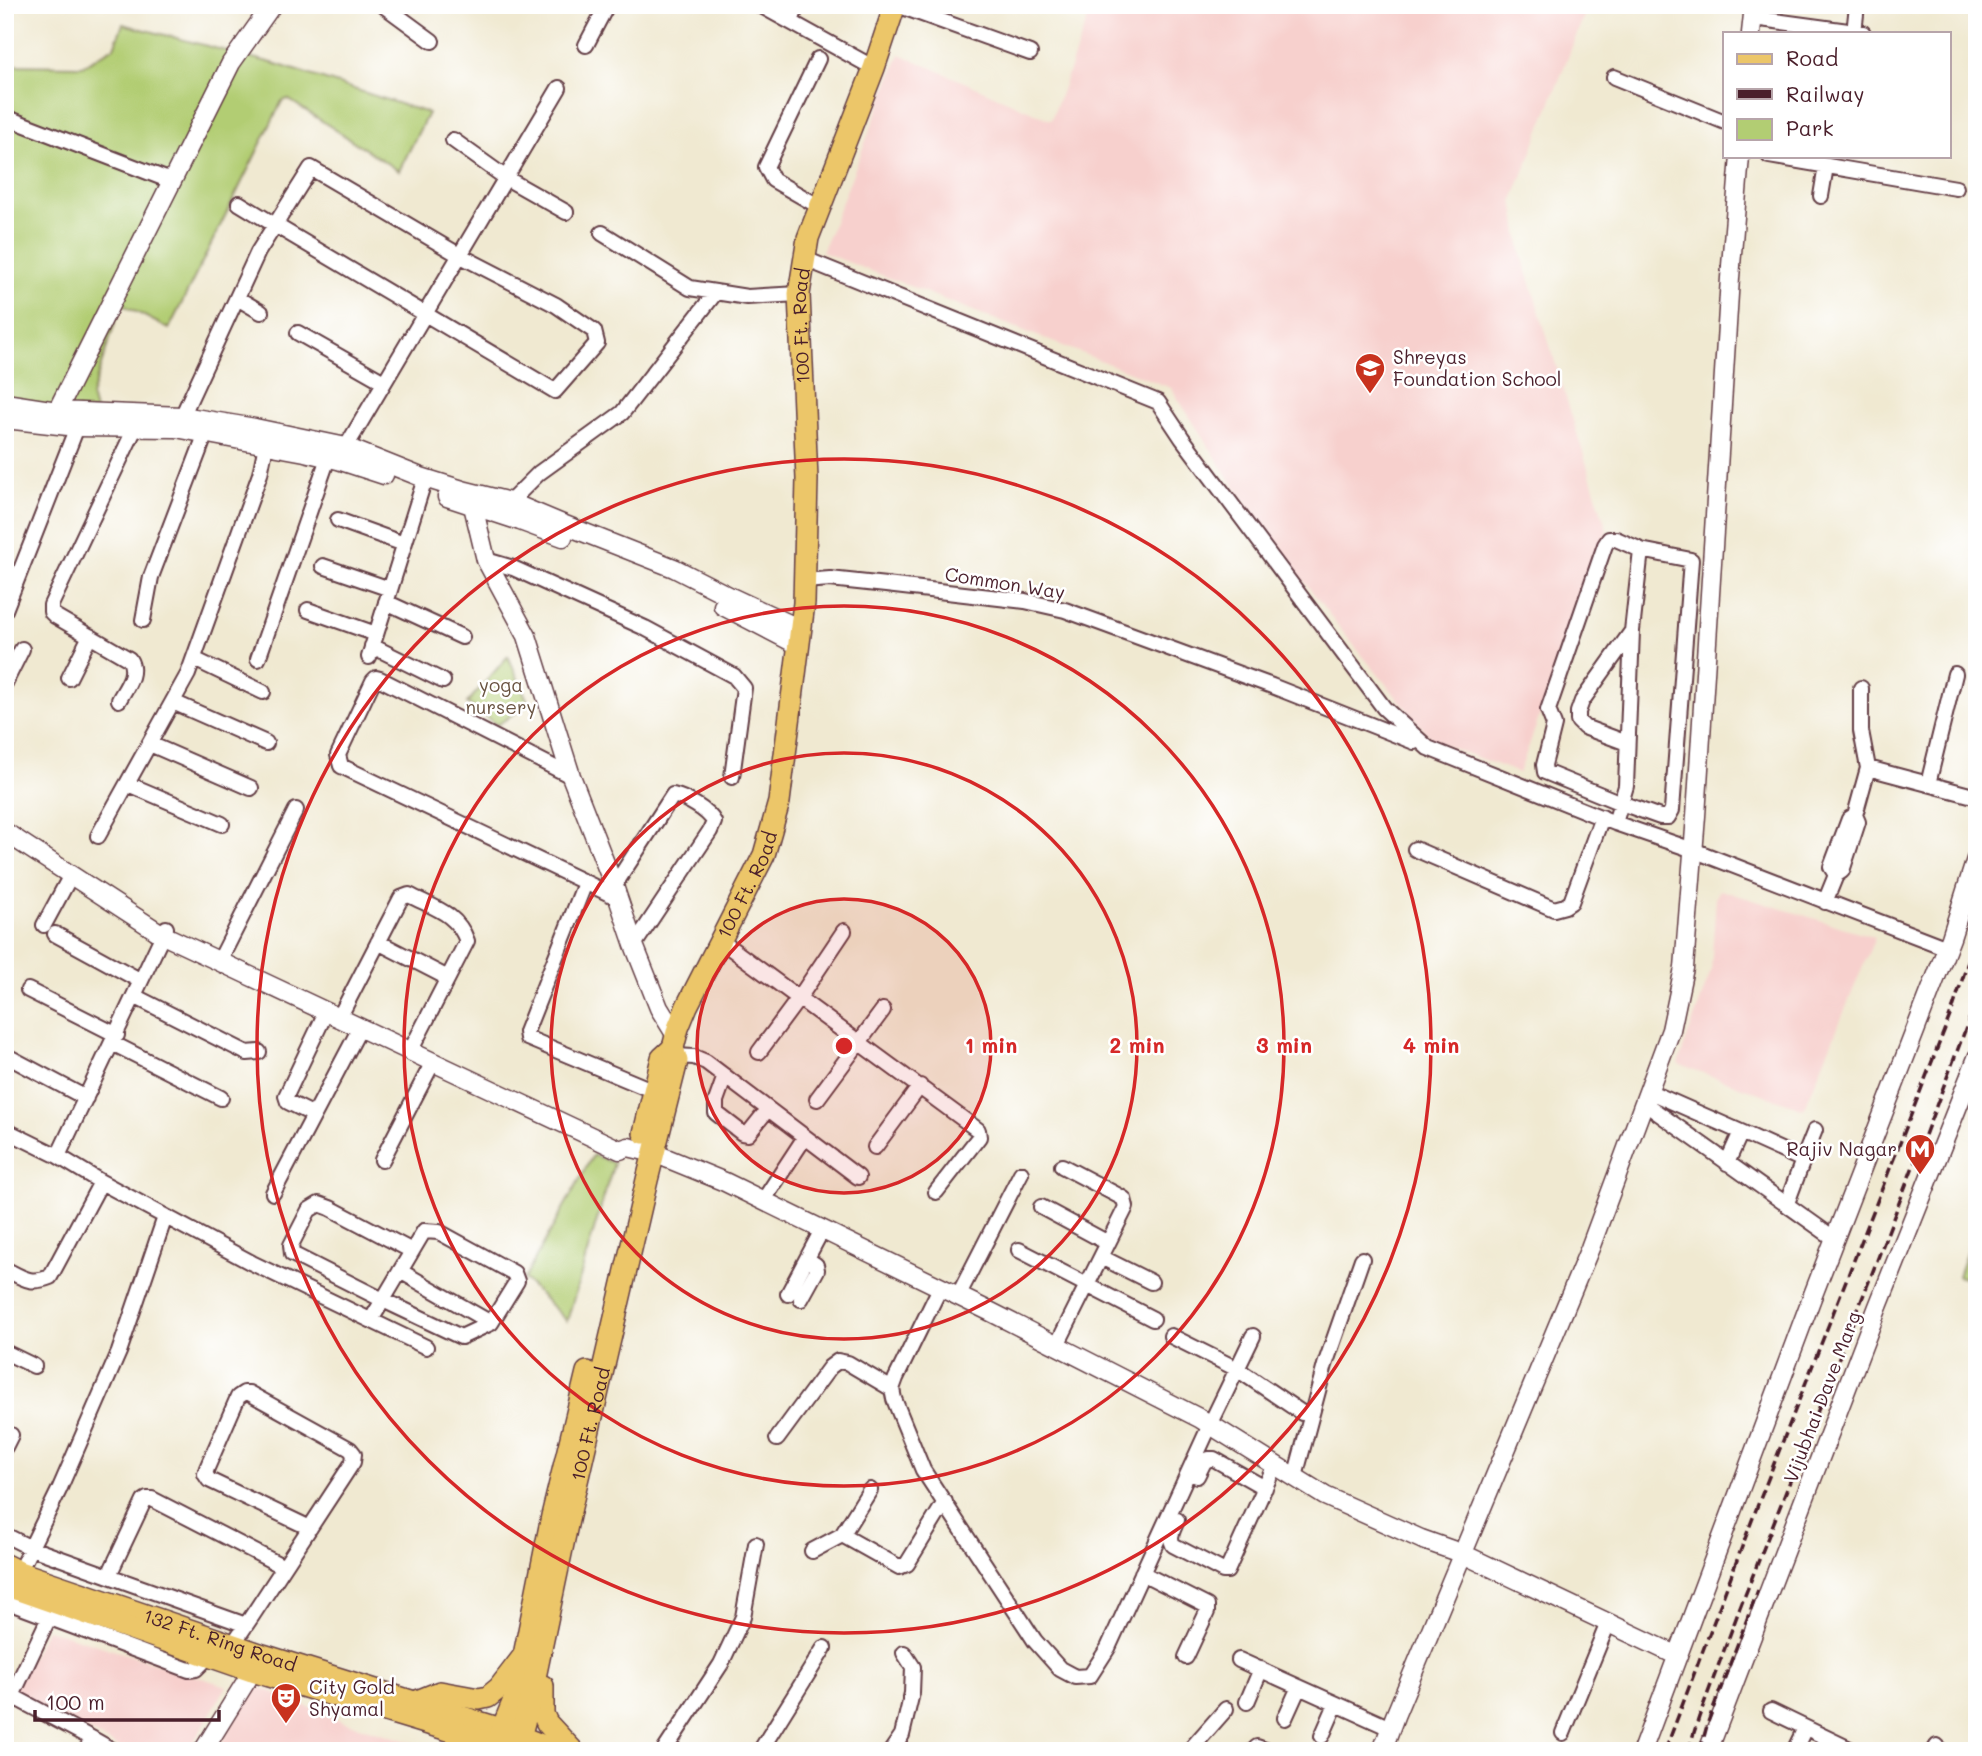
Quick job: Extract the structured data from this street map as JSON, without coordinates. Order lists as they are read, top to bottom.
{
  "streets": {
    "main road": ["100 Ft. Road", "132 Ft. Ring Road"],
    "street": ["Common Way", "Vijubhai Dave Marg"]
  },
  "crossings": [
    ["100 Ft. Road", "Common Way"],
    ["100 Ft. Road", "132 Ft. Ring Road"]
  ],
  "parks": ["yoga nursery"],
  "places": {
    "school or university": ["Shreyas Foundation School"],
    "metro station": ["Rajiv Nagar"],
    "theatre": ["City Gold Shyamal"]
  },
  "legend": ["Road", "Railway", "Park"],
  "scale_bar": "100 m",
  "rings": [
    "1 min",
    "2 min",
    "3 min",
    "4 min"
  ]
}
